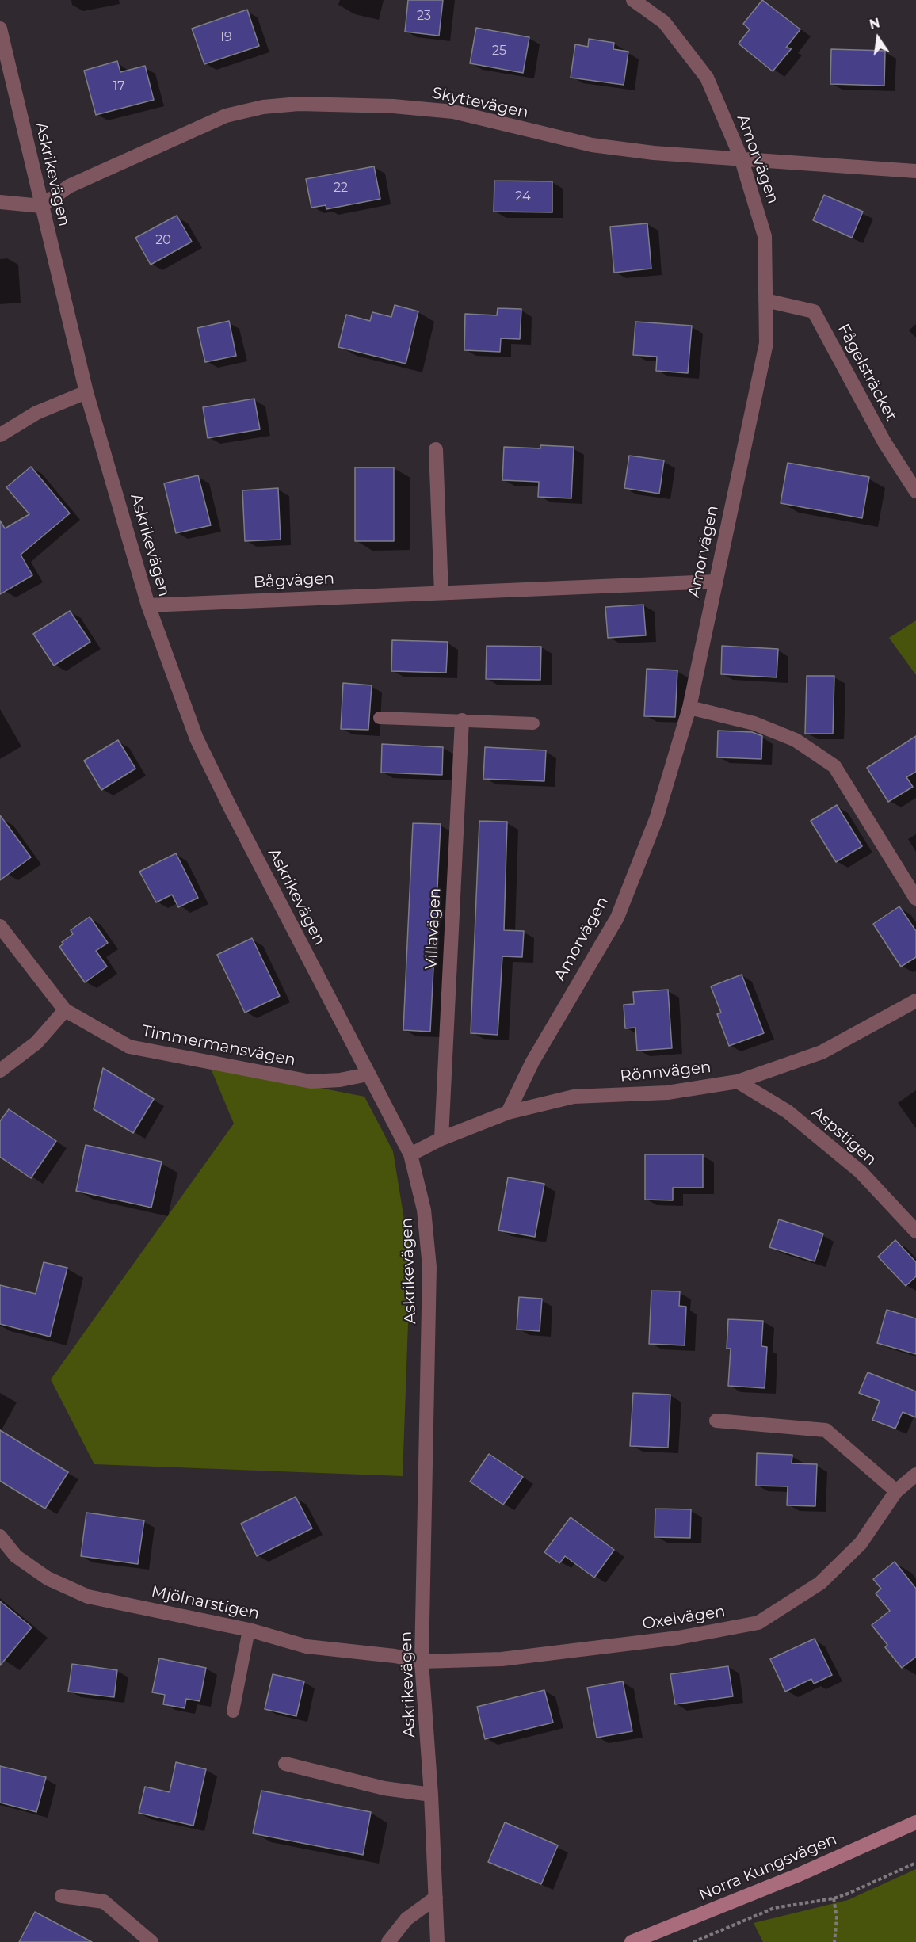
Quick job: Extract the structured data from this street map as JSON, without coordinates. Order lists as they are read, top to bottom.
{
  "streets": {
    "main road": ["Norra Kungsvägen"],
    "street": [
      "Skyttevägen",
      "Amorvägen",
      "Askrikevägen",
      "Fågelsträcket",
      "Bågvägen",
      "Villavägen",
      "Timmermansvägen",
      "Rönnvägen",
      "Aspstigen",
      "Mjölnarstigen",
      "Oxelvägen"
    ]
  },
  "crossings": [
    ["Skyttevägen", "Amorvägen"],
    ["Skyttevägen", "Askrikevägen"],
    ["Amorvägen", "Fågelsträcket"],
    ["Amorvägen", "Bågvägen"],
    ["Amorvägen", "Rönnvägen"],
    ["Askrikevägen", "Bågvägen"],
    ["Askrikevägen", "Timmermansvägen"],
    ["Askrikevägen", "Rönnvägen"],
    ["Askrikevägen", "Mjölnarstigen"],
    ["Askrikevägen", "Oxelvägen"],
    ["Villavägen", "Rönnvägen"],
    ["Rönnvägen", "Aspstigen"],
    ["Mjölnarstigen", "Oxelvägen"]
  ],
  "house_numbers": [
    "23",
    "19",
    "25",
    "17",
    "22",
    "24",
    "20"
  ],
  "north": "top"
}
